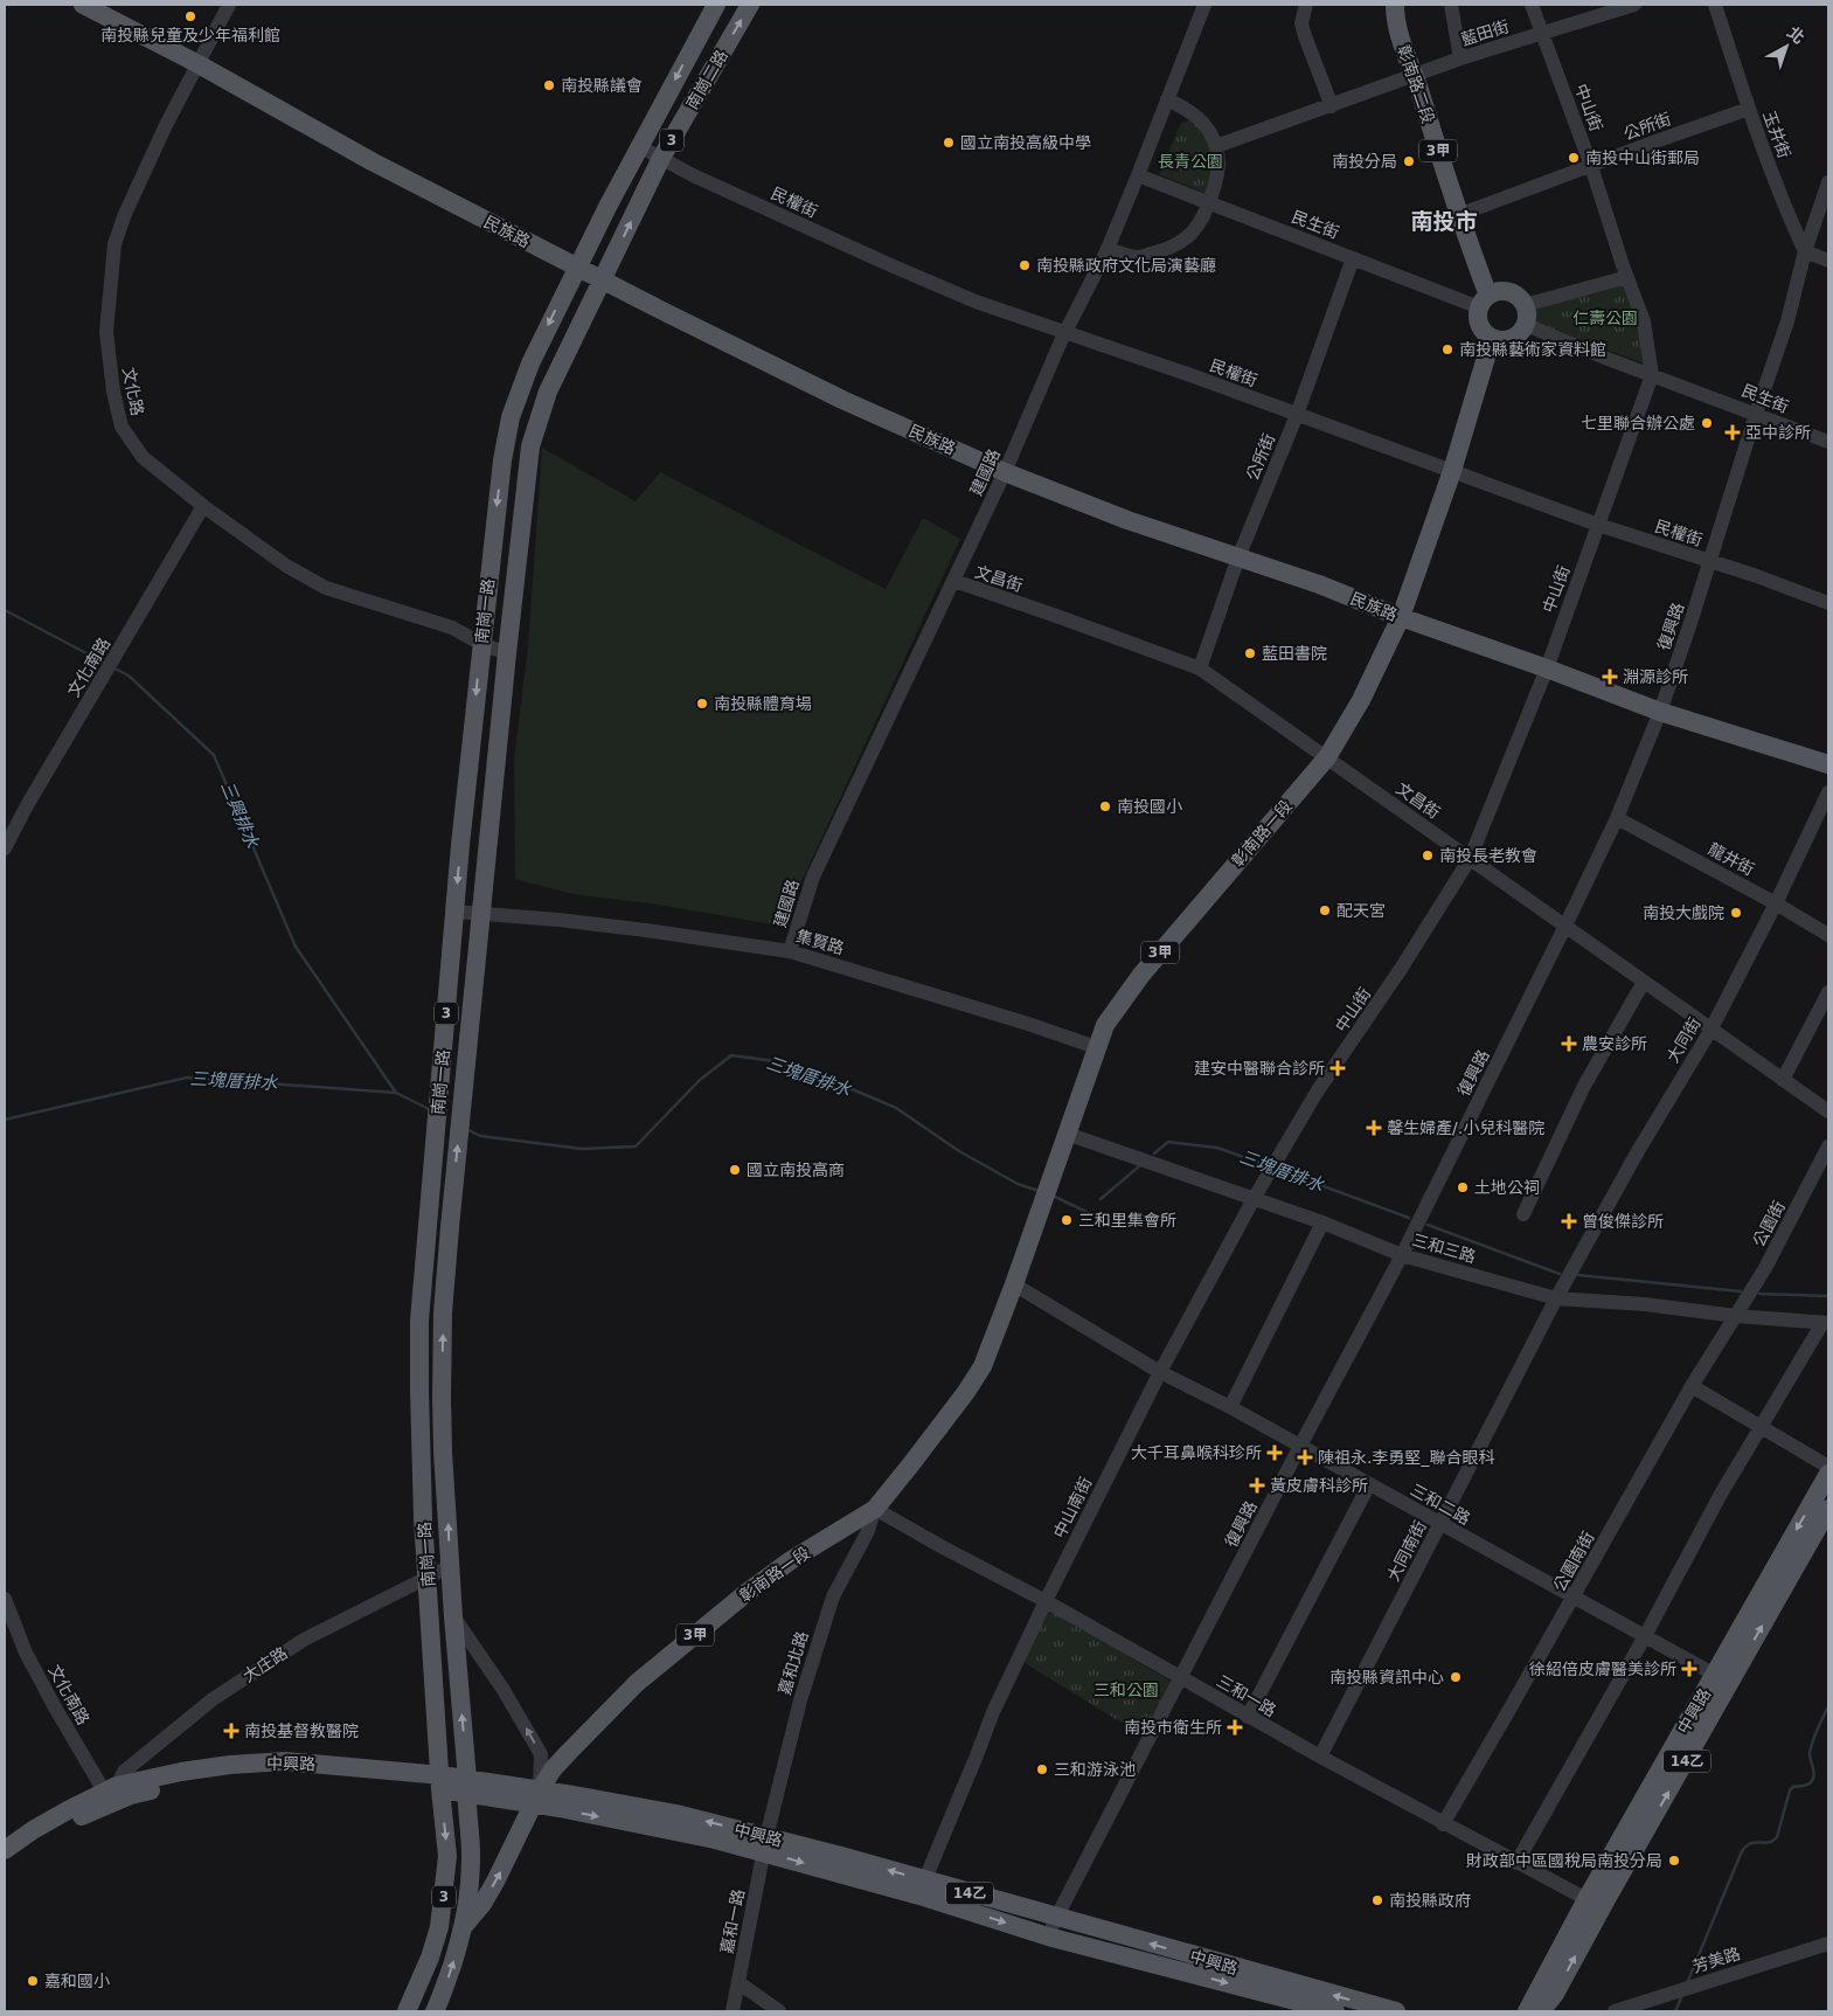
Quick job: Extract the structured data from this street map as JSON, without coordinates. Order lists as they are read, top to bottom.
{
  "streets": {
    "main road": [
      "南崗二路",
      "彰南路二段",
      "3",
      "3甲",
      "民族路",
      "南崗一路",
      "彰南路一段",
      "大庄路",
      "中興路",
      "14乙"
    ],
    "street": [
      "藍田街",
      "中山街",
      "公所街",
      "玉井街",
      "民權街",
      "民生街",
      "文化路",
      "建國路",
      "文昌街",
      "復興路",
      "文化南路",
      "龍井街",
      "集賢路",
      "大同街",
      "公園街",
      "三和三路",
      "三和二路",
      "中山南街",
      "大同南街",
      "公園南街",
      "嘉和北路",
      "三和一路",
      "嘉和一路",
      "芳美路"
    ]
  },
  "crossings": [
    ["藍田街", "彰南路二段"],
    ["藍田街", "中山街"],
    ["南崗二路", "民權街"],
    ["南崗二路", "民族路"],
    ["南崗二路", "南崗一路"],
    ["彰南路二段", "公所街"],
    ["彰南路二段", "3甲"],
    ["彰南路二段", "民生街"],
    ["中山街", "公所街"],
    ["中山街", "民權街"],
    ["中山街", "民生街"],
    ["中山街", "民族路"],
    ["中山街", "文昌街"],
    ["中山街", "中山南街"],
    ["公所街", "玉井街"],
    ["公所街", "民權街"],
    ["公所街", "民生街"],
    ["公所街", "民族路"],
    ["公所街", "文昌街"],
    ["玉井街", "復興路"],
    ["3", "南崗一路"],
    ["3", "中興路"],
    ["3甲", "民權街"],
    ["3甲", "民生街"],
    ["3甲", "彰南路一段"],
    ["民權街", "建國路"],
    ["民權街", "復興路"],
    ["民權街", "彰南路一段"],
    ["民生街", "建國路"],
    ["民生街", "復興路"],
    ["民族路", "文化路"],
    ["民族路", "建國路"],
    ["民族路", "南崗一路"],
    ["民族路", "復興路"],
    ["民族路", "彰南路一段"],
    ["文化路", "南崗一路"],
    ["文化路", "文化南路"],
    ["建國路", "文昌街"],
    ["建國路", "集賢路"],
    ["文昌街", "復興路"],
    ["文昌街", "彰南路一段"],
    ["文昌街", "大同街"],
    ["南崗一路", "彰南路一段"],
    ["南崗一路", "集賢路"],
    ["南崗一路", "大庄路"],
    ["南崗一路", "中興路"],
    ["復興路", "龍井街"],
    ["復興路", "三和三路"],
    ["復興路", "三和二路"],
    ["復興路", "三和一路"],
    ["復興路", "中興路"],
    ["文化南路", "大庄路"],
    ["文化南路", "中興路"],
    ["彰南路一段", "集賢路"],
    ["彰南路一段", "三和三路"],
    ["彰南路一段", "三和二路"],
    ["彰南路一段", "嘉和北路"],
    ["彰南路一段", "三和一路"],
    ["彰南路一段", "中興路"],
    ["龍井街", "大同街"],
    ["大同街", "三和三路"],
    ["大同街", "大同南街"],
    ["公園街", "三和三路"],
    ["公園街", "公園南街"],
    ["三和三路", "中山南街"],
    ["三和三路", "大同南街"],
    ["三和三路", "公園南街"],
    ["三和二路", "中山南街"],
    ["三和二路", "大同南街"],
    ["三和二路", "公園南街"],
    ["三和二路", "中興路"],
    ["中山南街", "三和一路"],
    ["中山南街", "中興路"],
    ["大同南街", "三和一路"],
    ["公園南街", "三和一路"],
    ["嘉和北路", "三和一路"],
    ["嘉和北路", "中興路"],
    ["嘉和北路", "嘉和一路"],
    ["大庄路", "中興路"],
    ["三和一路", "中興路"],
    ["中興路", "嘉和一路"]
  ],
  "districts": ["南投市"],
  "water": ["三興排水", "三塊厝排水"],
  "parks": ["長青公園", "仁壽公園", "三和公園"],
  "places": {
    "other": [
      "南投縣兒童及少年福利館",
      "南投縣議會",
      "國立南投高級中學",
      "南投中山街郵局",
      "南投分局",
      "南投縣政府文化局演藝廳",
      "南投縣藝術家資料館",
      "七里聯合辦公處",
      "藍田書院",
      "南投縣體育場",
      "南投國小",
      "南投長老教會",
      "配天宮",
      "南投大戲院",
      "國立南投高商",
      "土地公祠",
      "三和里集會所",
      "南投縣資訊中心",
      "三和游泳池",
      "財政部中區國稅局南投分局",
      "南投縣政府",
      "嘉和國小"
    ],
    "health": [
      "亞中診所",
      "淵源診所",
      "農安診所",
      "建安中醫聯合診所",
      "馨生婦產/.小兒科醫院",
      "曾俊傑診所",
      "大千耳鼻喉科珍所",
      "陳祖永.李勇堅_聯合眼科",
      "黃皮膚科診所",
      "徐紹倍皮膚醫美診所",
      "南投市衛生所",
      "南投基督教醫院"
    ]
  },
  "north": "top right"
}
